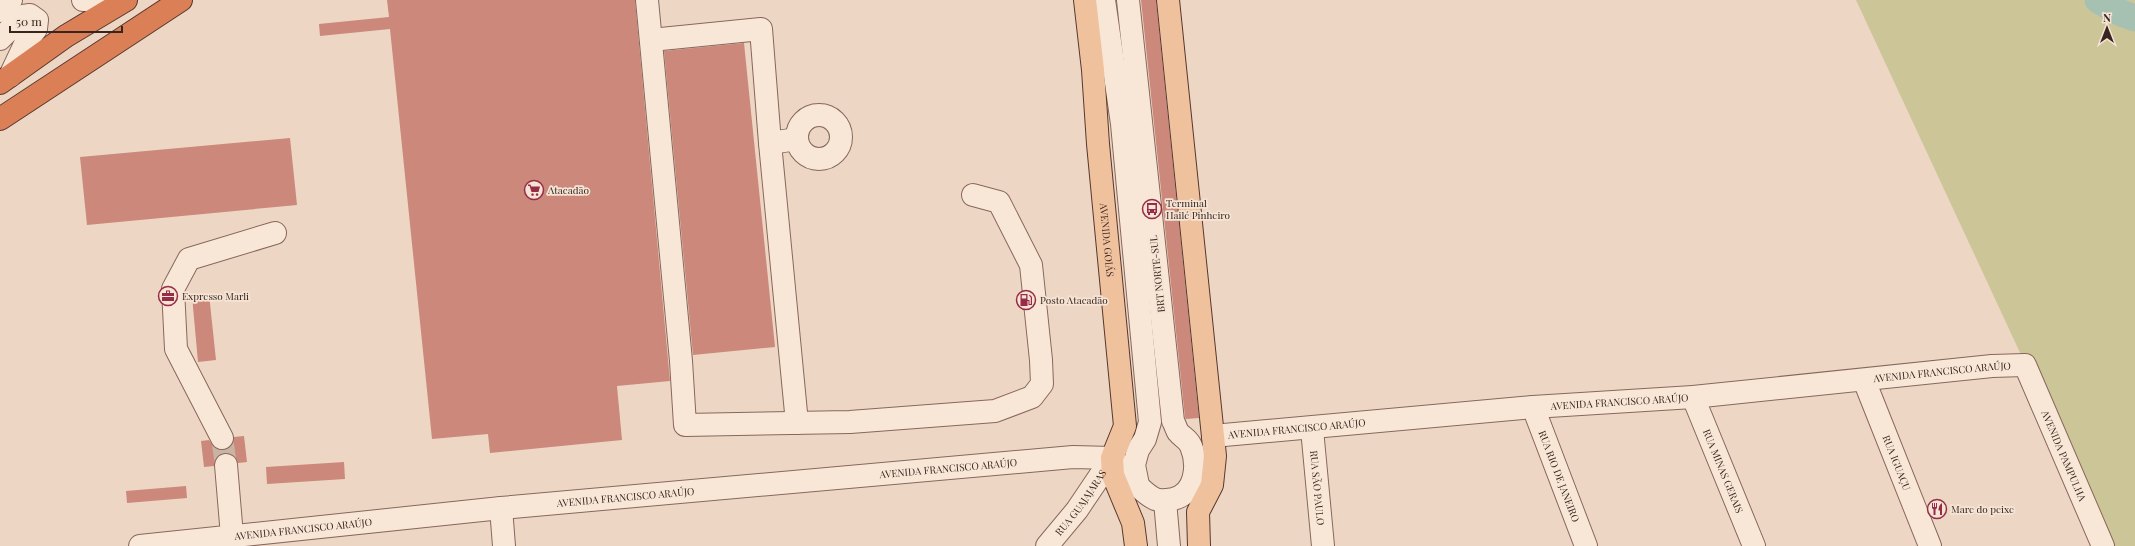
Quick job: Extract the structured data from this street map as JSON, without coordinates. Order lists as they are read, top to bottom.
{
  "streets": {
    "main road": ["AVENIDA GOIÁS"],
    "street": [
      "BRT NORTE-SUL",
      "AVENIDA FRANCISCO ARAÚJO",
      "AVENIDA PAMPULHA",
      "RUA IGUAÇU",
      "RUA MINAS GERAIS",
      "RUA RIO DE JANEIRO",
      "RUA SÃO PAULO",
      "RUA GUAJAJARAS"
    ]
  },
  "crossings": [
    ["AVENIDA GOIÁS", "AVENIDA FRANCISCO ARAÚJO"],
    ["AVENIDA GOIÁS", "RUA GUAJAJARAS"],
    ["AVENIDA FRANCISCO ARAÚJO", "AVENIDA PAMPULHA"],
    ["AVENIDA FRANCISCO ARAÚJO", "RUA IGUAÇU"],
    ["AVENIDA FRANCISCO ARAÚJO", "RUA MINAS GERAIS"],
    ["AVENIDA FRANCISCO ARAÚJO", "RUA RIO DE JANEIRO"],
    ["AVENIDA FRANCISCO ARAÚJO", "RUA SÃO PAULO"],
    ["AVENIDA FRANCISCO ARAÚJO", "RUA GUAJAJARAS"]
  ],
  "places": {
    "supermarket": ["Atacadão"],
    "bus stop": ["Terminal Hailé Pinheiro"],
    "office": ["Expresso Marli"],
    "fuel station": ["Posto Atacadão"],
    "restaurant": ["Mare do peixe"]
  },
  "scale_bar": "50 m",
  "north": "top"
}
